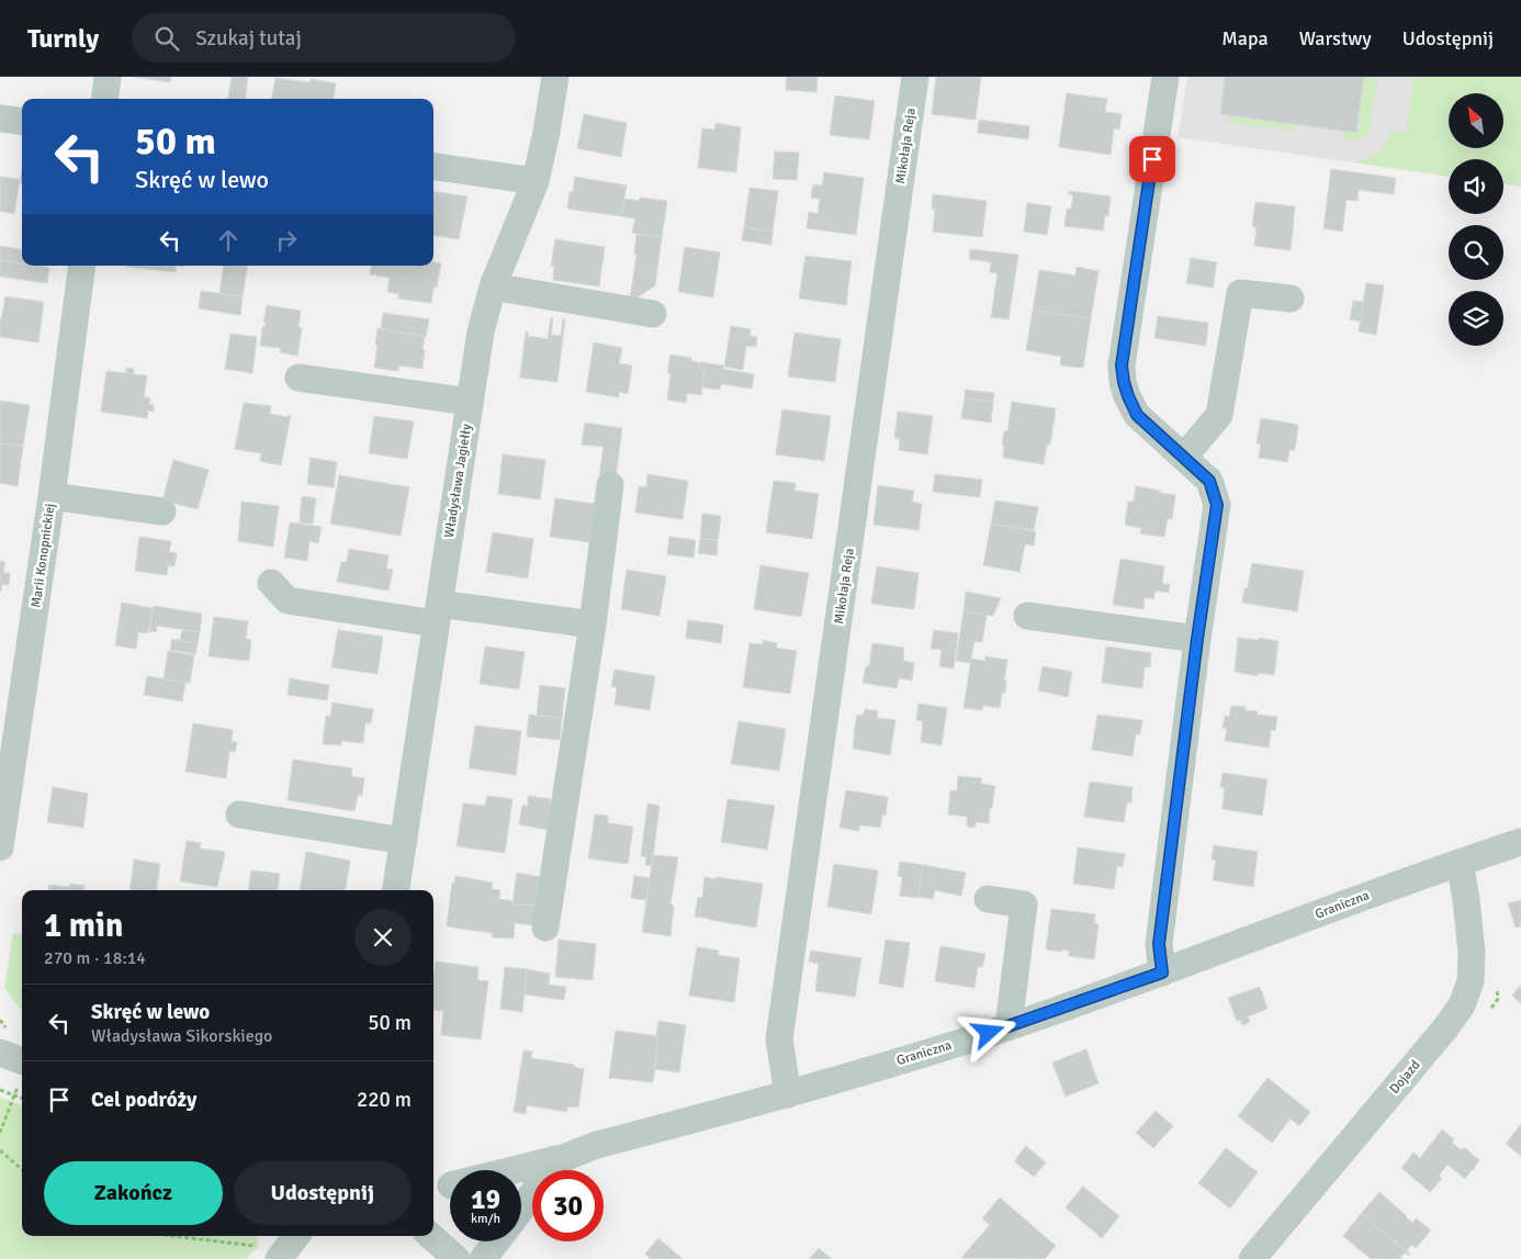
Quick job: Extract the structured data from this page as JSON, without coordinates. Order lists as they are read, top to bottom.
{
  "streets": {
    "street": [
      "Mikołaja Reja",
      "Władysława Jagiełły",
      "Marii Konopnickiej",
      "Graniczna",
      "Dojazd"
    ]
  },
  "crossings": [
    ["Mikołaja Reja", "Graniczna"],
    ["Graniczna", "Dojazd"]
  ],
  "north": "top left",
  "page": {
    "header": "Turnly",
    "search": "Szukaj tutaj",
    "nav": ["Mapa", "Warstwy", "Udostępnij"],
    "turn": ["50 m", "Skręć w lewo"],
    "heading": ["1 min", "270 m · 18:14"],
    "list": [
      {
        "name": "Skręć w lewo",
        "note": "Władysława Sikorskiego",
        "value": "50 m"
      },
      {
        "name": "Cel podróży",
        "value": "220 m"
      }
    ],
    "buttons": ["Zakończ", "Udostępnij"],
    "speed": "19 km/h",
    "limit": "30"
  }
}
